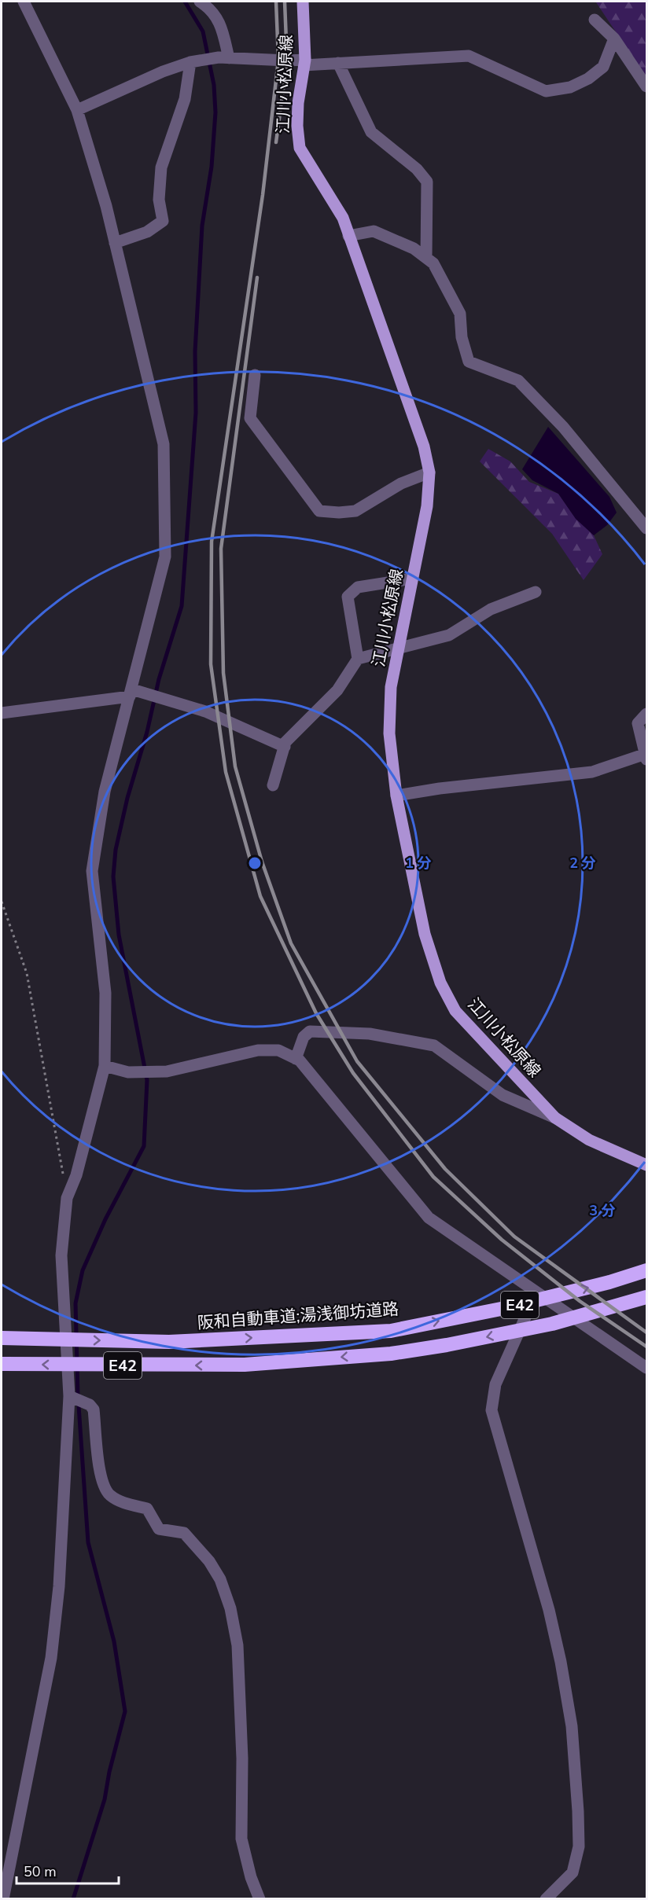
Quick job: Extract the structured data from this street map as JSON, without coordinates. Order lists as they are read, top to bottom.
{
  "streets": {
    "highway": ["E42", "阪和自動車道;湯浅御坊道路"],
    "main road": ["江川小松原線"]
  },
  "scale_bar": "50 m",
  "rings": ["1 分", "2 分", "3 分"]
}
